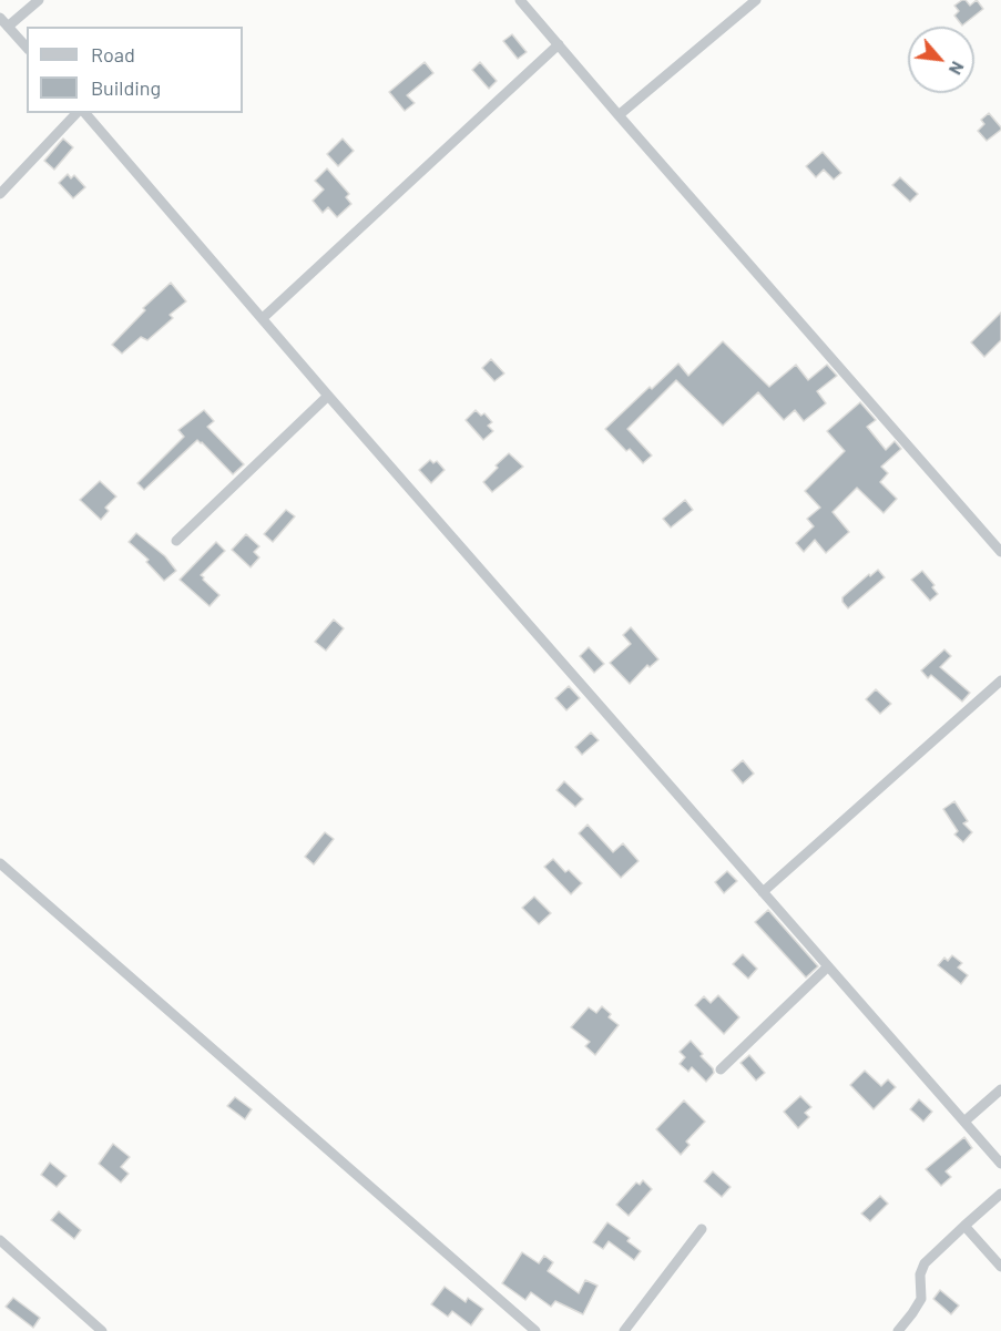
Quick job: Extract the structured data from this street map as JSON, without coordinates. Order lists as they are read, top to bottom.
{
  "legend": ["Road", "Building"],
  "north": "bottom right"
}
